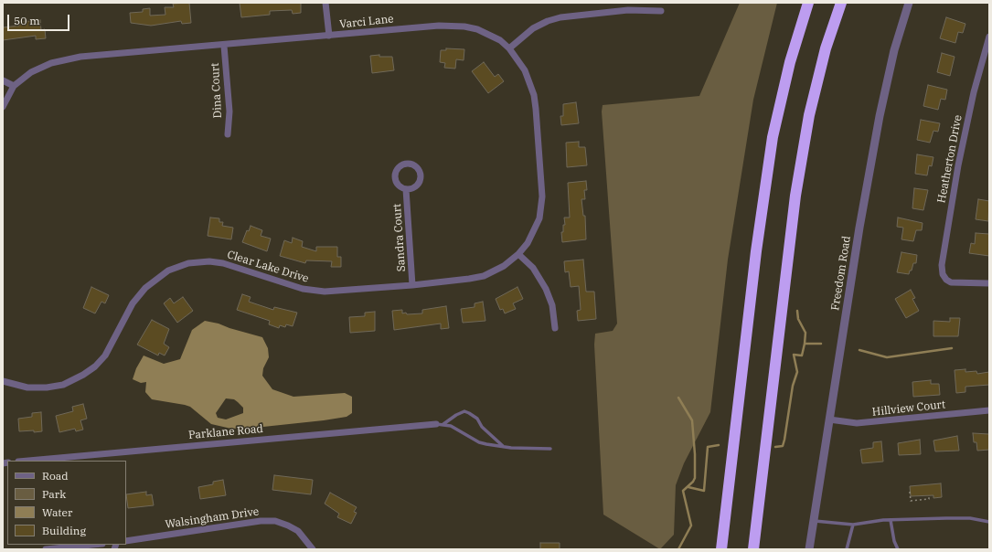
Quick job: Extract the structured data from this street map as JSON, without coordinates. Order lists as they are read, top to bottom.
{
  "streets": {
    "street": [
      "Varci Lane",
      "Dina Court",
      "Heatherton Drive",
      "Sandra Court",
      "Clear Lake Drive",
      "Freedom Road",
      "Hillview Court",
      "Parklane Road",
      "Walsingham Drive"
    ]
  },
  "crossings": [
    ["Varci Lane", "Dina Court"],
    ["Varci Lane", "Clear Lake Drive"],
    ["Sandra Court", "Clear Lake Drive"],
    ["Freedom Road", "Hillview Court"]
  ],
  "legend": [
    "Road",
    "Park",
    "Water",
    "Building"
  ],
  "scale_bar": "50 m"
}
